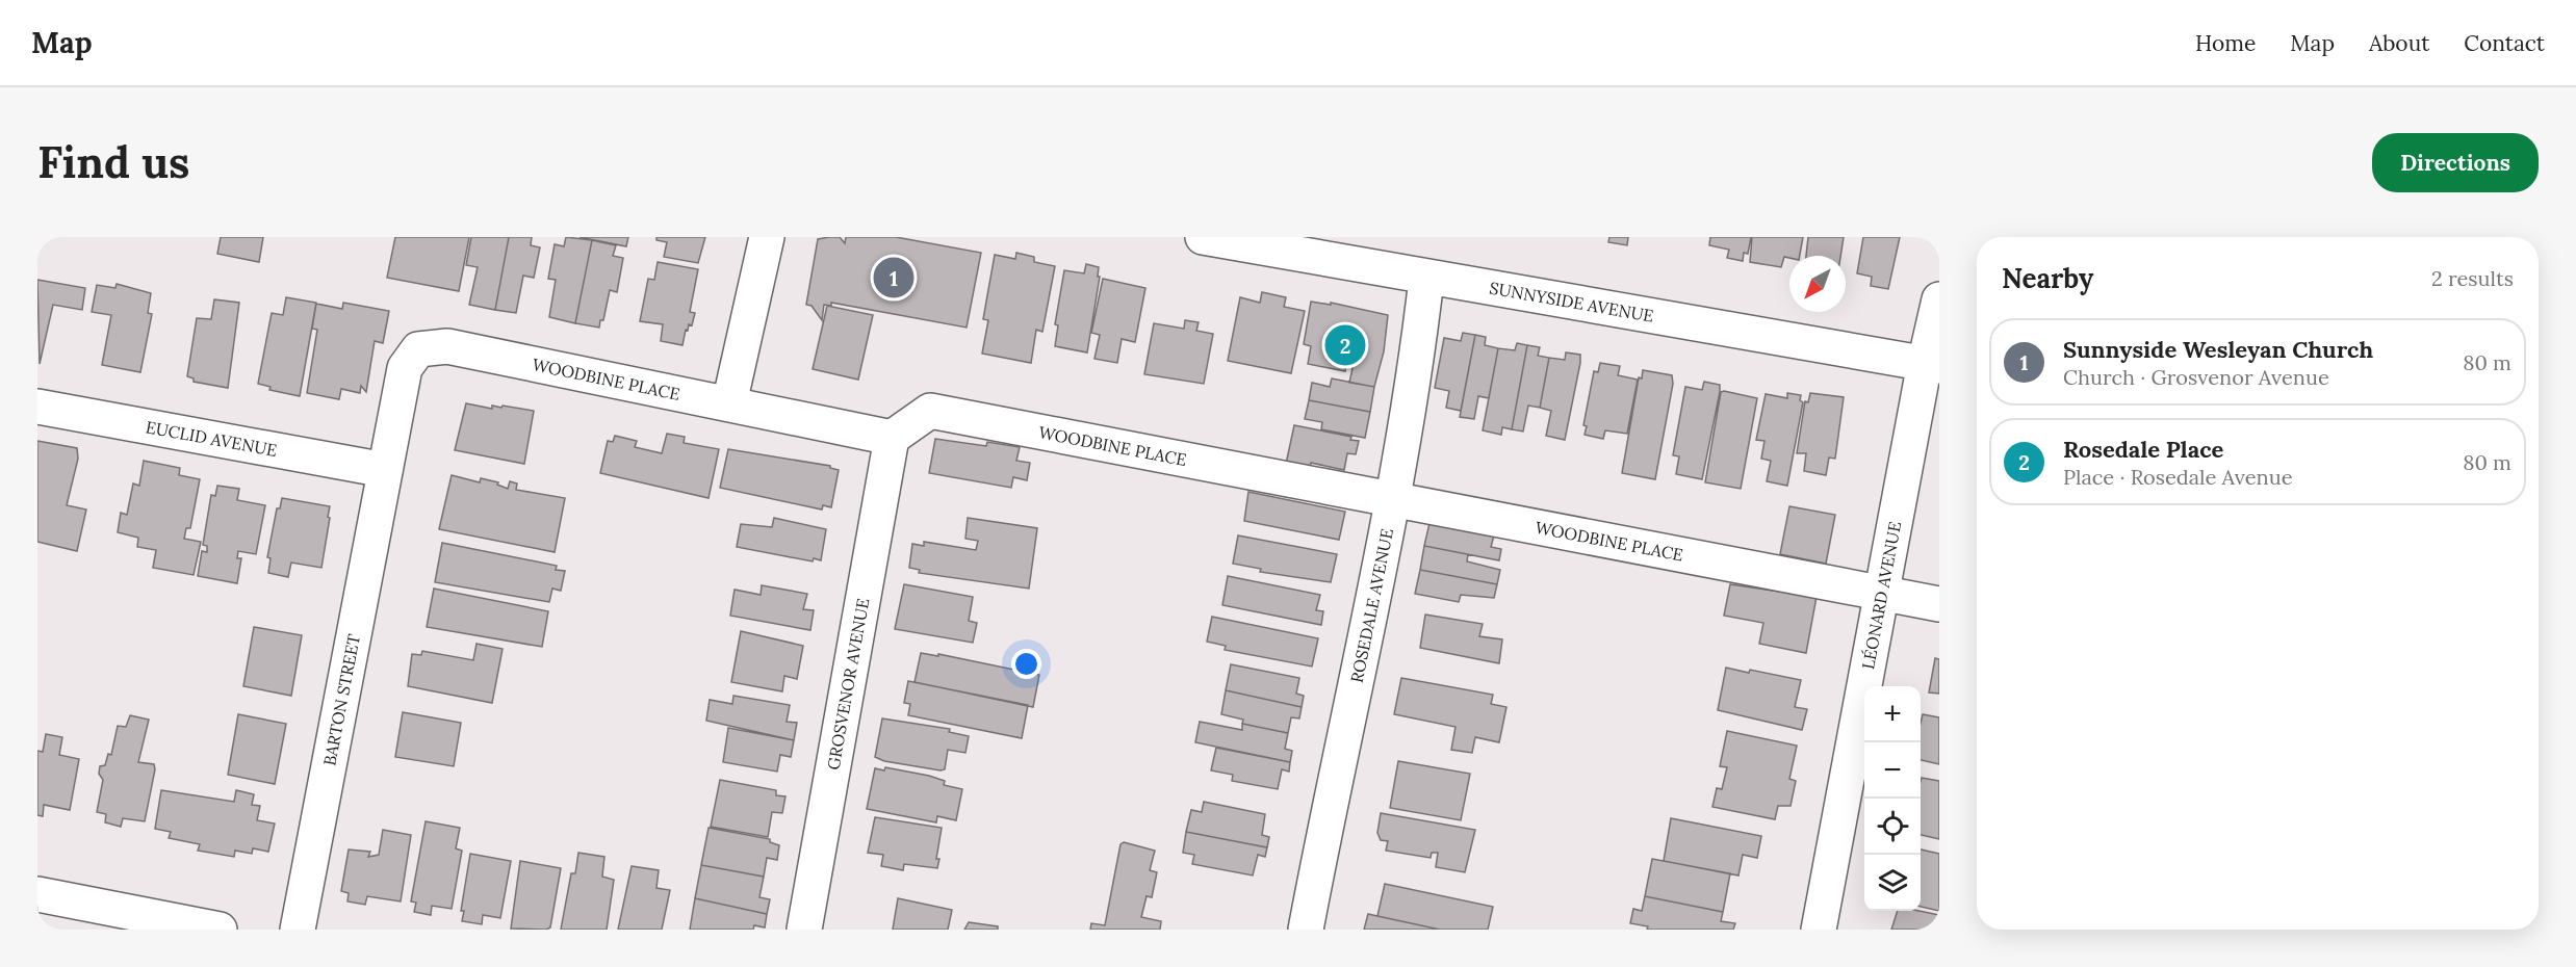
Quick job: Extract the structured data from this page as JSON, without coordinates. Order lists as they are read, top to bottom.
{
  "streets": {
    "street": [
      "SUNNYSIDE AVENUE",
      "WOODBINE PLACE",
      "EUCLID AVENUE",
      "LÉONARD AVENUE",
      "ROSEDALE AVENUE",
      "GROSVENOR AVENUE",
      "BARTON STREET"
    ]
  },
  "crossings": [
    ["SUNNYSIDE AVENUE", "LÉONARD AVENUE"],
    ["SUNNYSIDE AVENUE", "ROSEDALE AVENUE"],
    ["WOODBINE PLACE", "EUCLID AVENUE"],
    ["WOODBINE PLACE", "LÉONARD AVENUE"],
    ["WOODBINE PLACE", "ROSEDALE AVENUE"],
    ["WOODBINE PLACE", "GROSVENOR AVENUE"],
    ["WOODBINE PLACE", "BARTON STREET"],
    ["EUCLID AVENUE", "BARTON STREET"]
  ],
  "north": "bottom left",
  "page": {
    "header": "Map",
    "nav": [
      "Home",
      "Map",
      "About",
      "Contact"
    ],
    "buttons": "Directions",
    "title": "Find us",
    "heading": ["Nearby", "2 results"],
    "pins": ["1", "2"],
    "list": [
      {
        "mark": "1",
        "name": "Sunnyside Wesleyan Church",
        "note": "Church · Grosvenor Avenue",
        "value": "80 m"
      },
      {
        "mark": "2",
        "name": "Rosedale Place",
        "note": "Place · Rosedale Avenue",
        "value": "80 m"
      }
    ],
    "map_buttons": ["+", "−"]
  }
}
